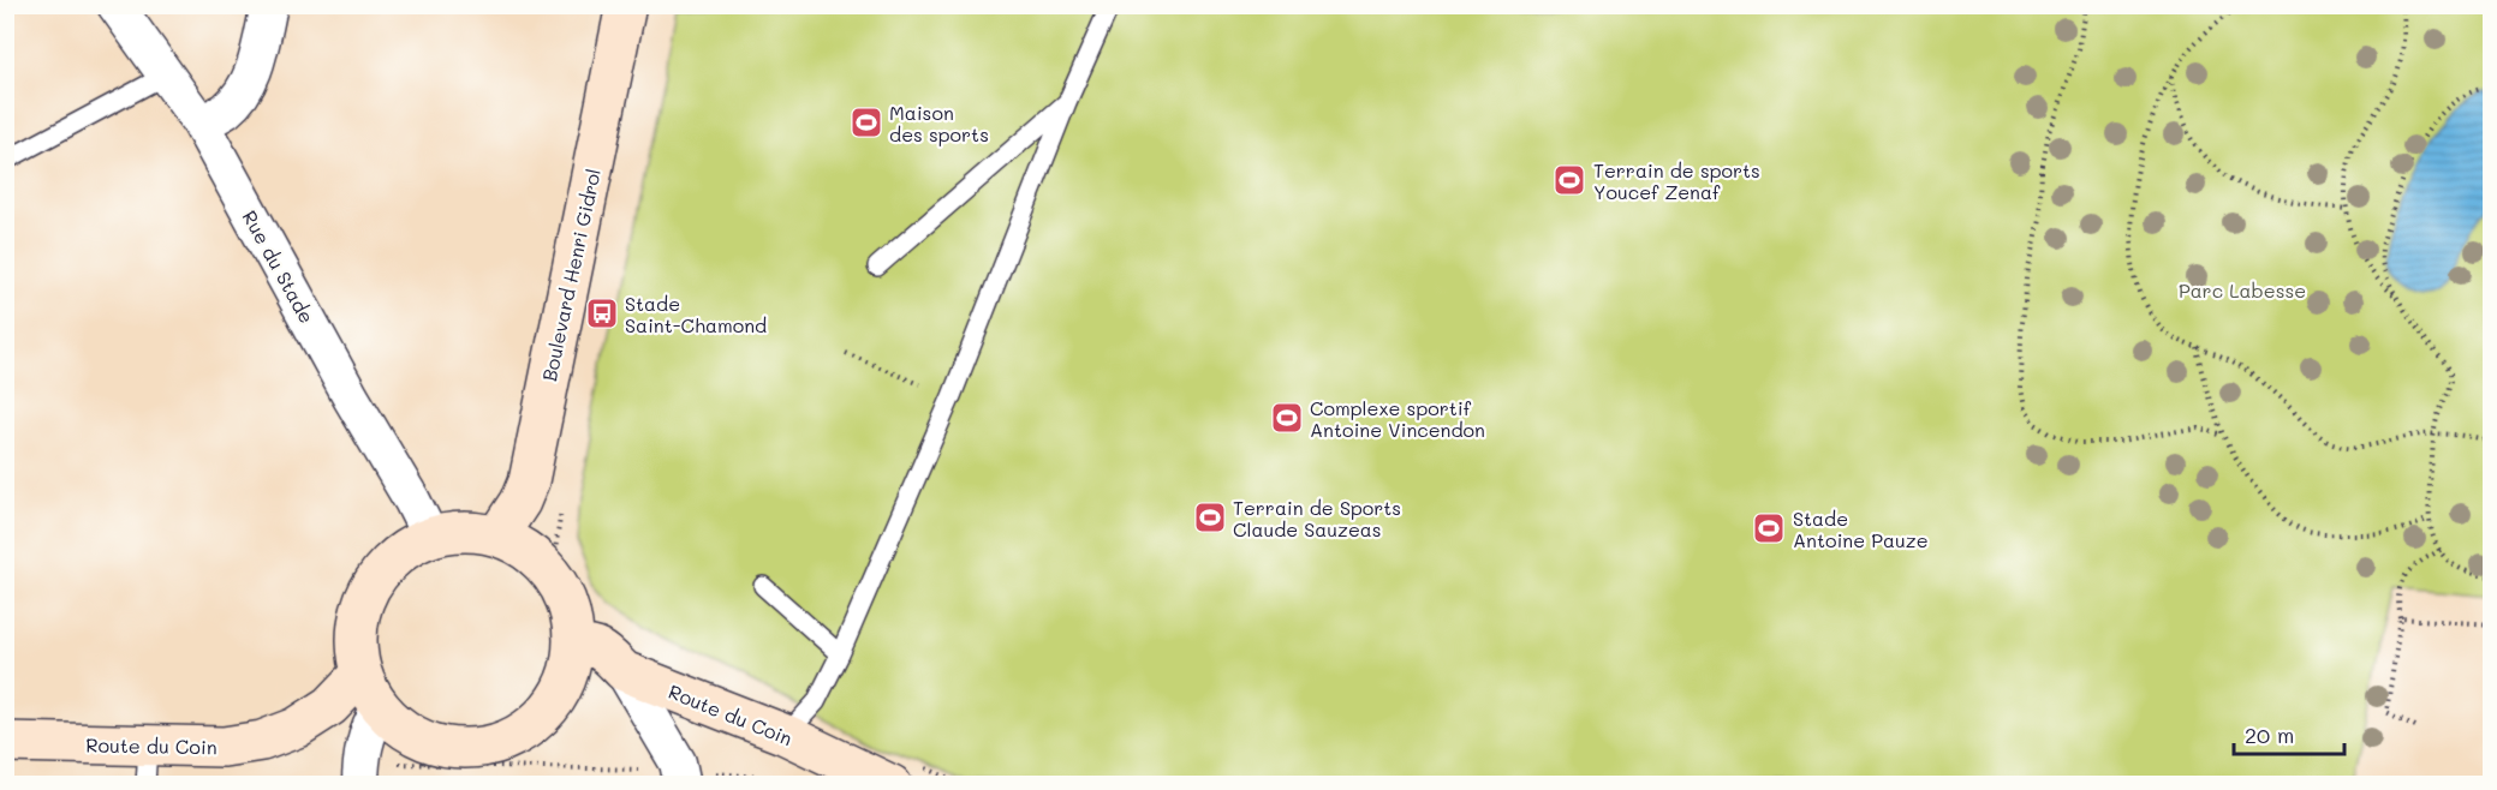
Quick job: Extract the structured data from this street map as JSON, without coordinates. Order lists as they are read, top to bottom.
{
  "streets": {
    "main road": ["Boulevard Henri Gidrol", "Route du Coin"],
    "street": ["Rue du Stade"]
  },
  "crossings": [
    ["Rue du Stade", "Boulevard Henri Gidrol"],
    ["Rue du Stade", "Route du Coin"],
    ["Boulevard Henri Gidrol", "Route du Coin"]
  ],
  "parks": ["Parc Labesse"],
  "places": {
    "sports": [
      "Maison des sports",
      "Terrain de sports Youcef Zenaf",
      "Complexe sportif Antoine Vincendon",
      "Terrain de Sports Claude Sauzeas",
      "Stade Antoine Pauze"
    ],
    "bus stop": ["Stade Saint-Chamond"]
  },
  "scale_bar": "20 m"
}
